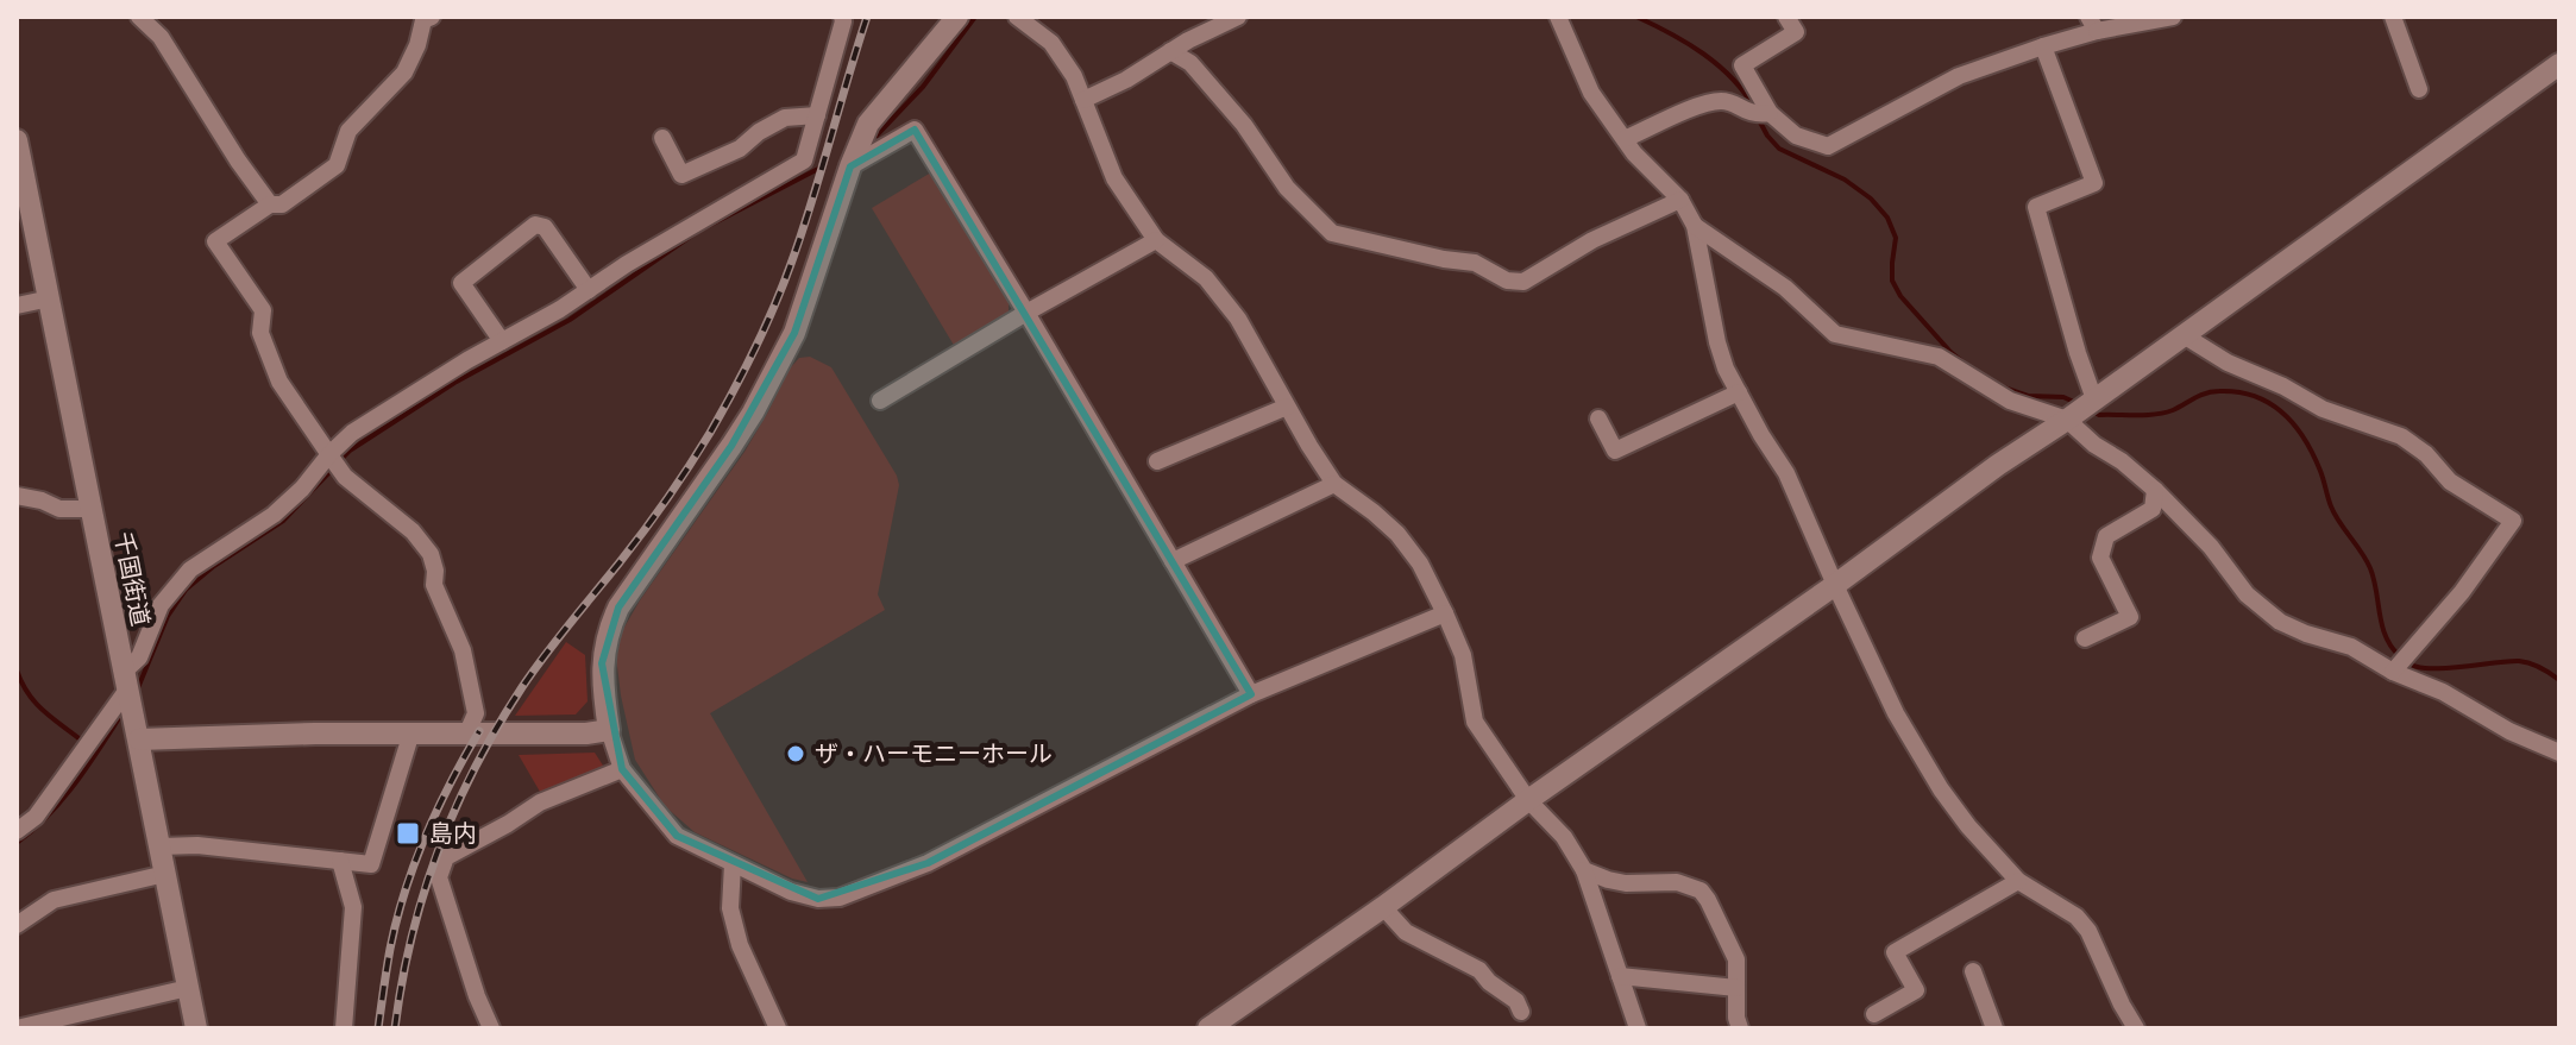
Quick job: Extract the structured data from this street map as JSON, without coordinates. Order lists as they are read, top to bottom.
{
  "streets": {
    "street": ["千国街道"]
  },
  "places": {
    "other": ["ザ・ハーモニーホール"],
    "transit": ["島内"]
  }
}
